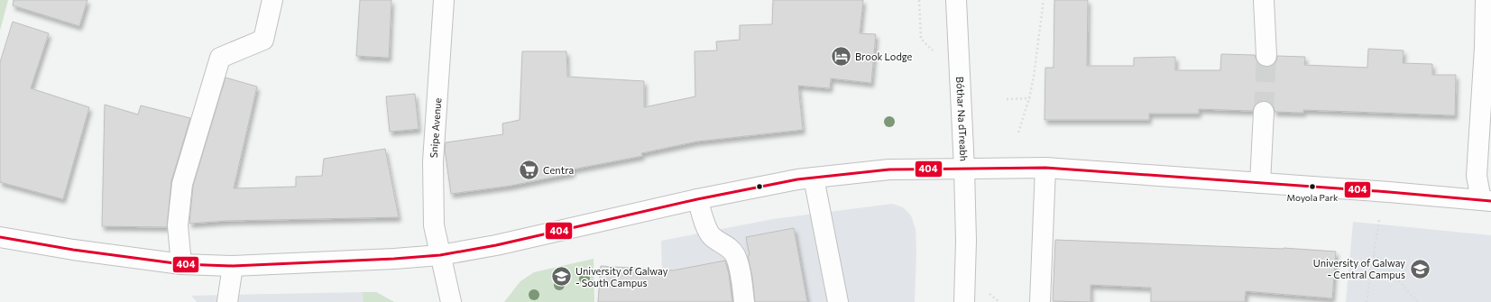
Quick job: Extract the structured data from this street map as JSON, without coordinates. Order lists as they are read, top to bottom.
{
  "streets": {
    "main road": ["Bóthar Na dTreabh", "Snipe Avenue"]
  },
  "places": {
    "hotel": ["Brook Lodge"],
    "supermarket": ["Centra"],
    "other": ["Moyola Park"],
    "school or university": ["University of Galway - Central Campus", "University of Galway - South Campus"]
  },
  "lines": ["transit line 404"]
}
